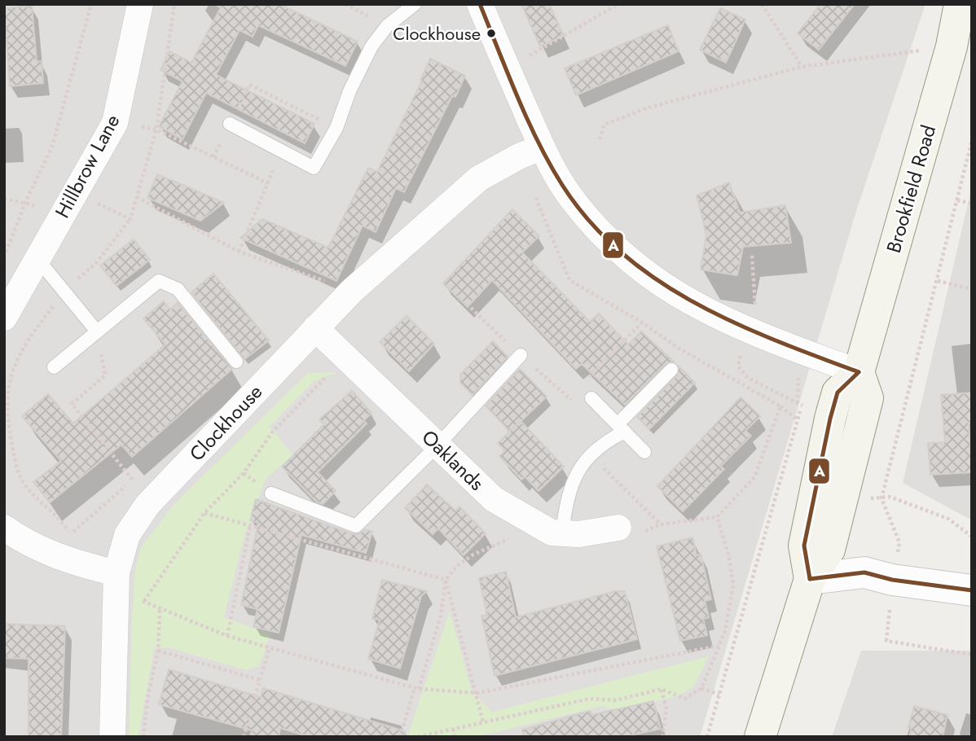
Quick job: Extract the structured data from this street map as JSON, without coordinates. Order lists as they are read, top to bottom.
{
  "streets": {
    "main road": ["Brookfield Road"],
    "street": ["Hillbrow Lane", "Clockhouse", "Oaklands"]
  },
  "crossings": [
    ["Clockhouse", "Oaklands"]
  ],
  "places": ["Clockhouse"],
  "lines": ["transit line A"]
}
